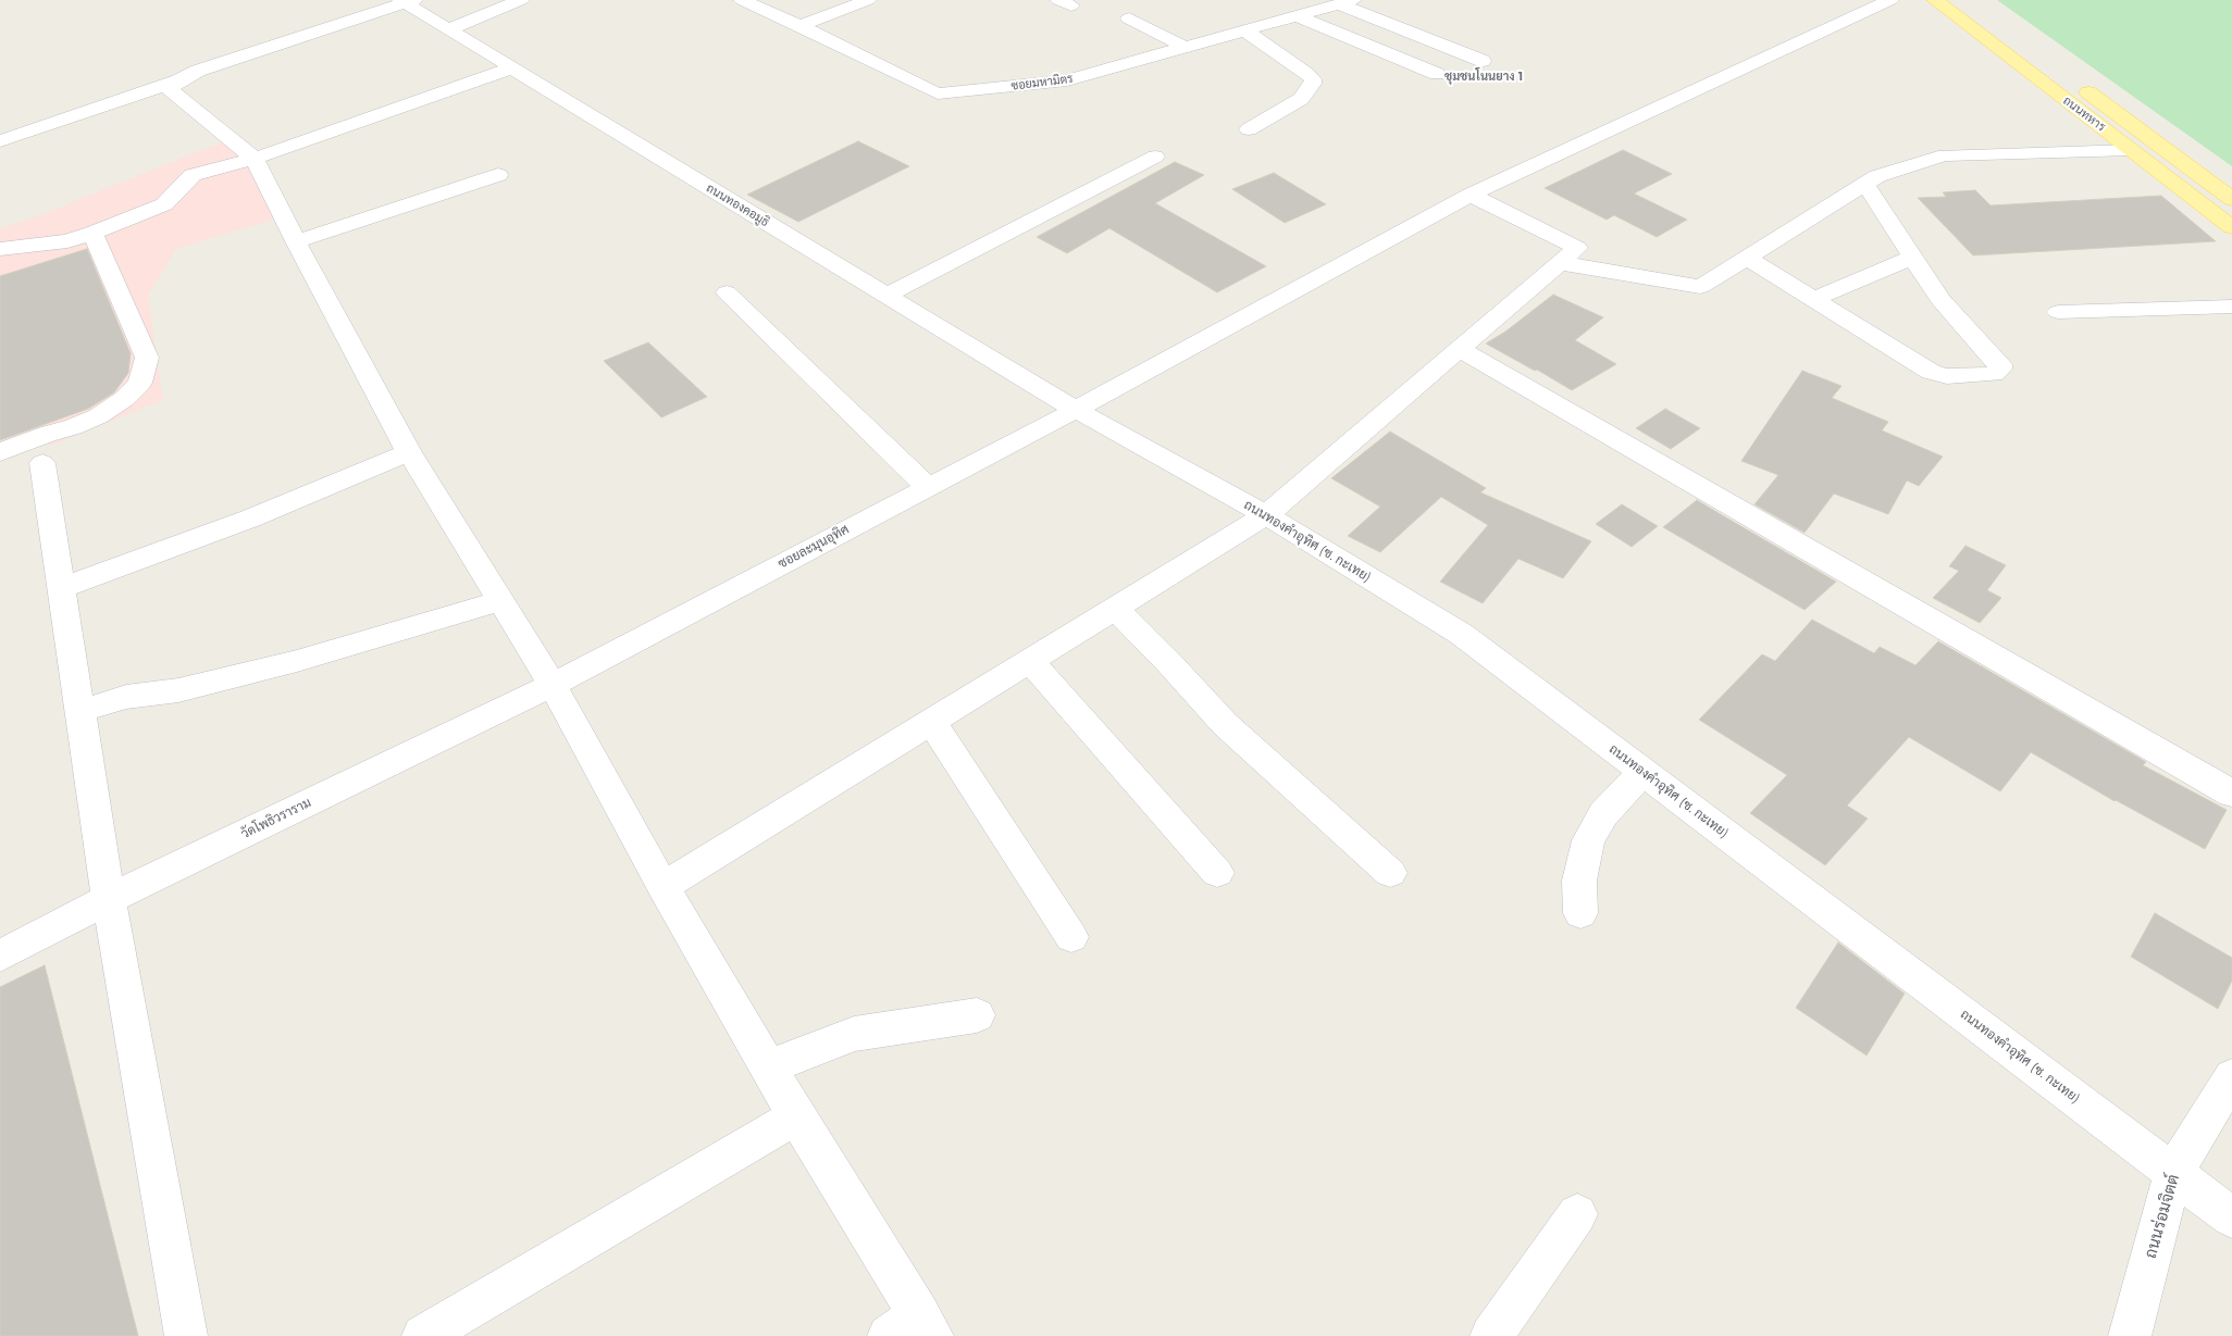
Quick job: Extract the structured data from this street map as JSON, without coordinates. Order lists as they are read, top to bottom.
{
  "streets": {
    "main road": ["ถนนทหาร"],
    "street": [
      "ซอยมหามิตร",
      "ถนนทองคอมูธิ",
      "ถนนทองคำอุทิศ (ซ. กะเทย)",
      "ซอยละมุนอุทิศ",
      "วัดโพธิวราราม",
      "ถนนร่อมจิตต์"
    ]
  },
  "crossings": [
    ["ถนนทองคอมูธิ", "ถนนทองคำอุทิศ (ซ. กะเทย)"],
    ["ถนนทองคอมูธิ", "ซอยละมุนอุทิศ"],
    ["ถนนทองคำอุทิศ (ซ. กะเทย)", "ซอยละมุนอุทิศ"],
    ["ถนนทองคำอุทิศ (ซ. กะเทย)", "ถนนร่อมจิตต์"],
    ["ซอยละมุนอุทิศ", "วัดโพธิวราราม"]
  ],
  "districts": ["ชุมชนโนนยาง 1"]
}
